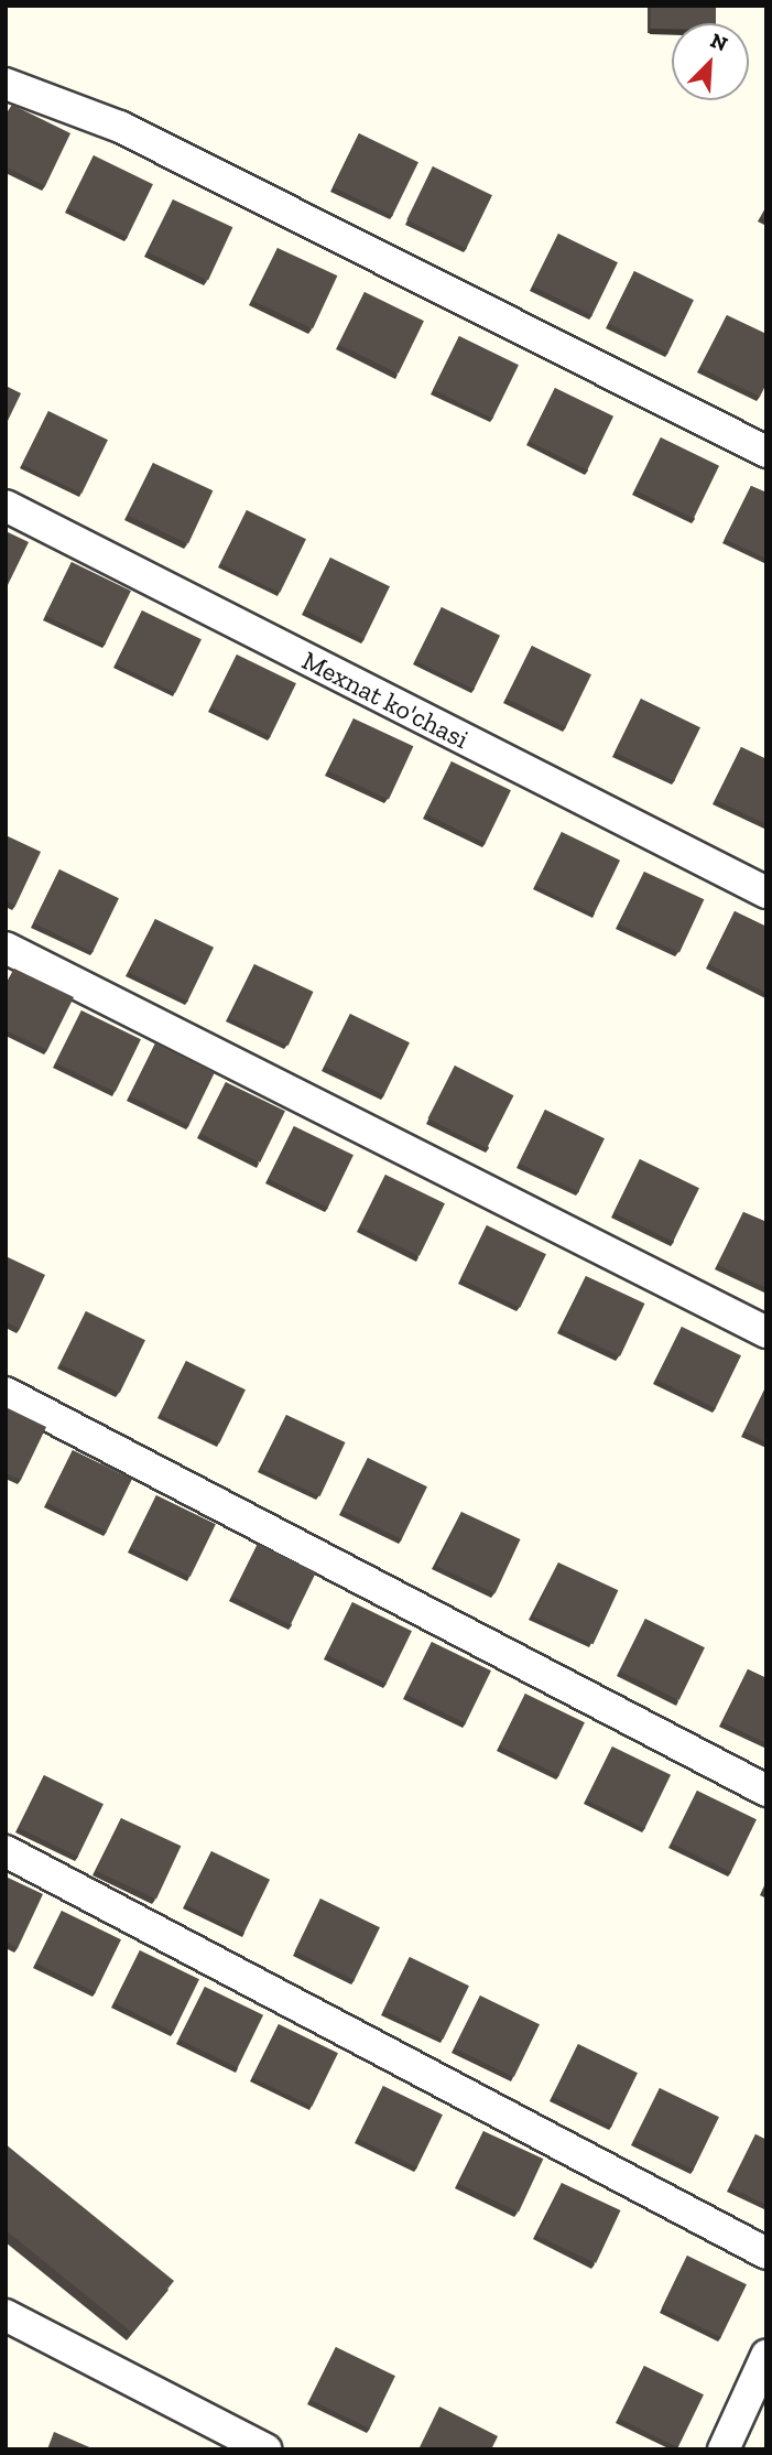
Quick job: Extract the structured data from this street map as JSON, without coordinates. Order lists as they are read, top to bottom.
{
  "streets": {
    "street": ["Mexnat ko'chasi"]
  },
  "north": "top right"
}
